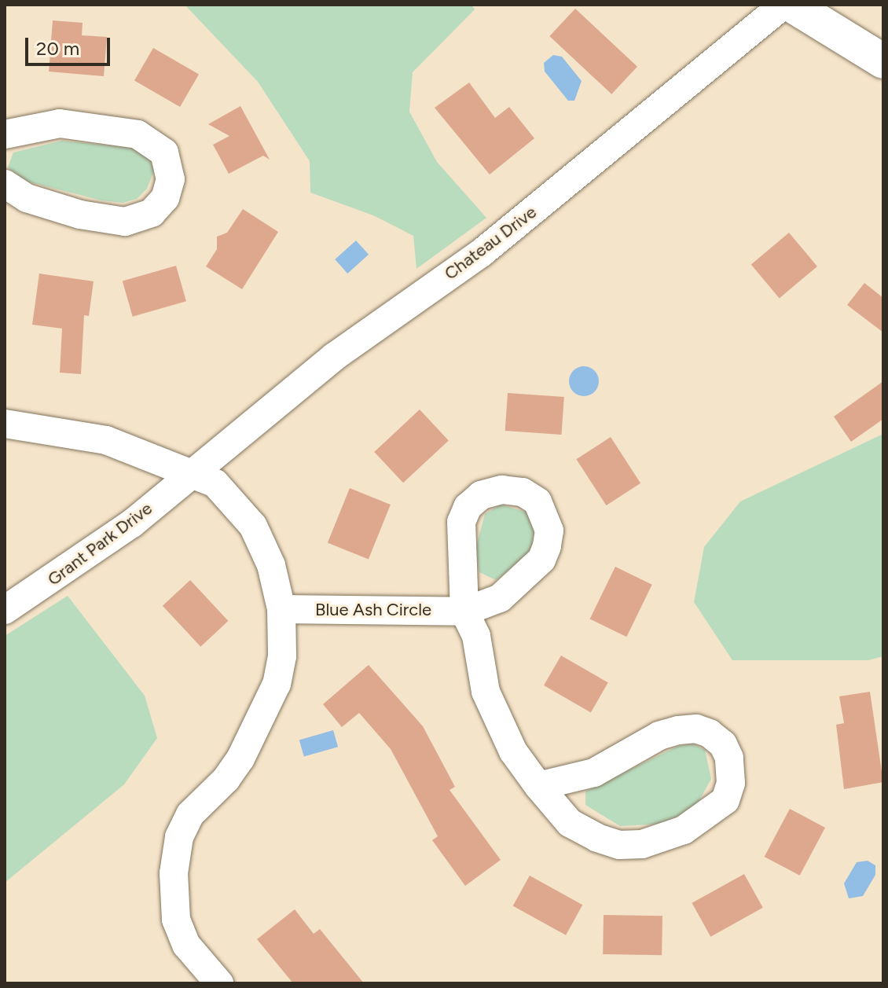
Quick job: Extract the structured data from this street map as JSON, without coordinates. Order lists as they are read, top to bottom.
{
  "streets": {
    "street": ["Chateau Drive", "Grant Park Drive", "Blue Ash Circle"]
  },
  "crossings": [
    ["Chateau Drive", "Grant Park Drive"]
  ],
  "scale_bar": "20 m"
}
